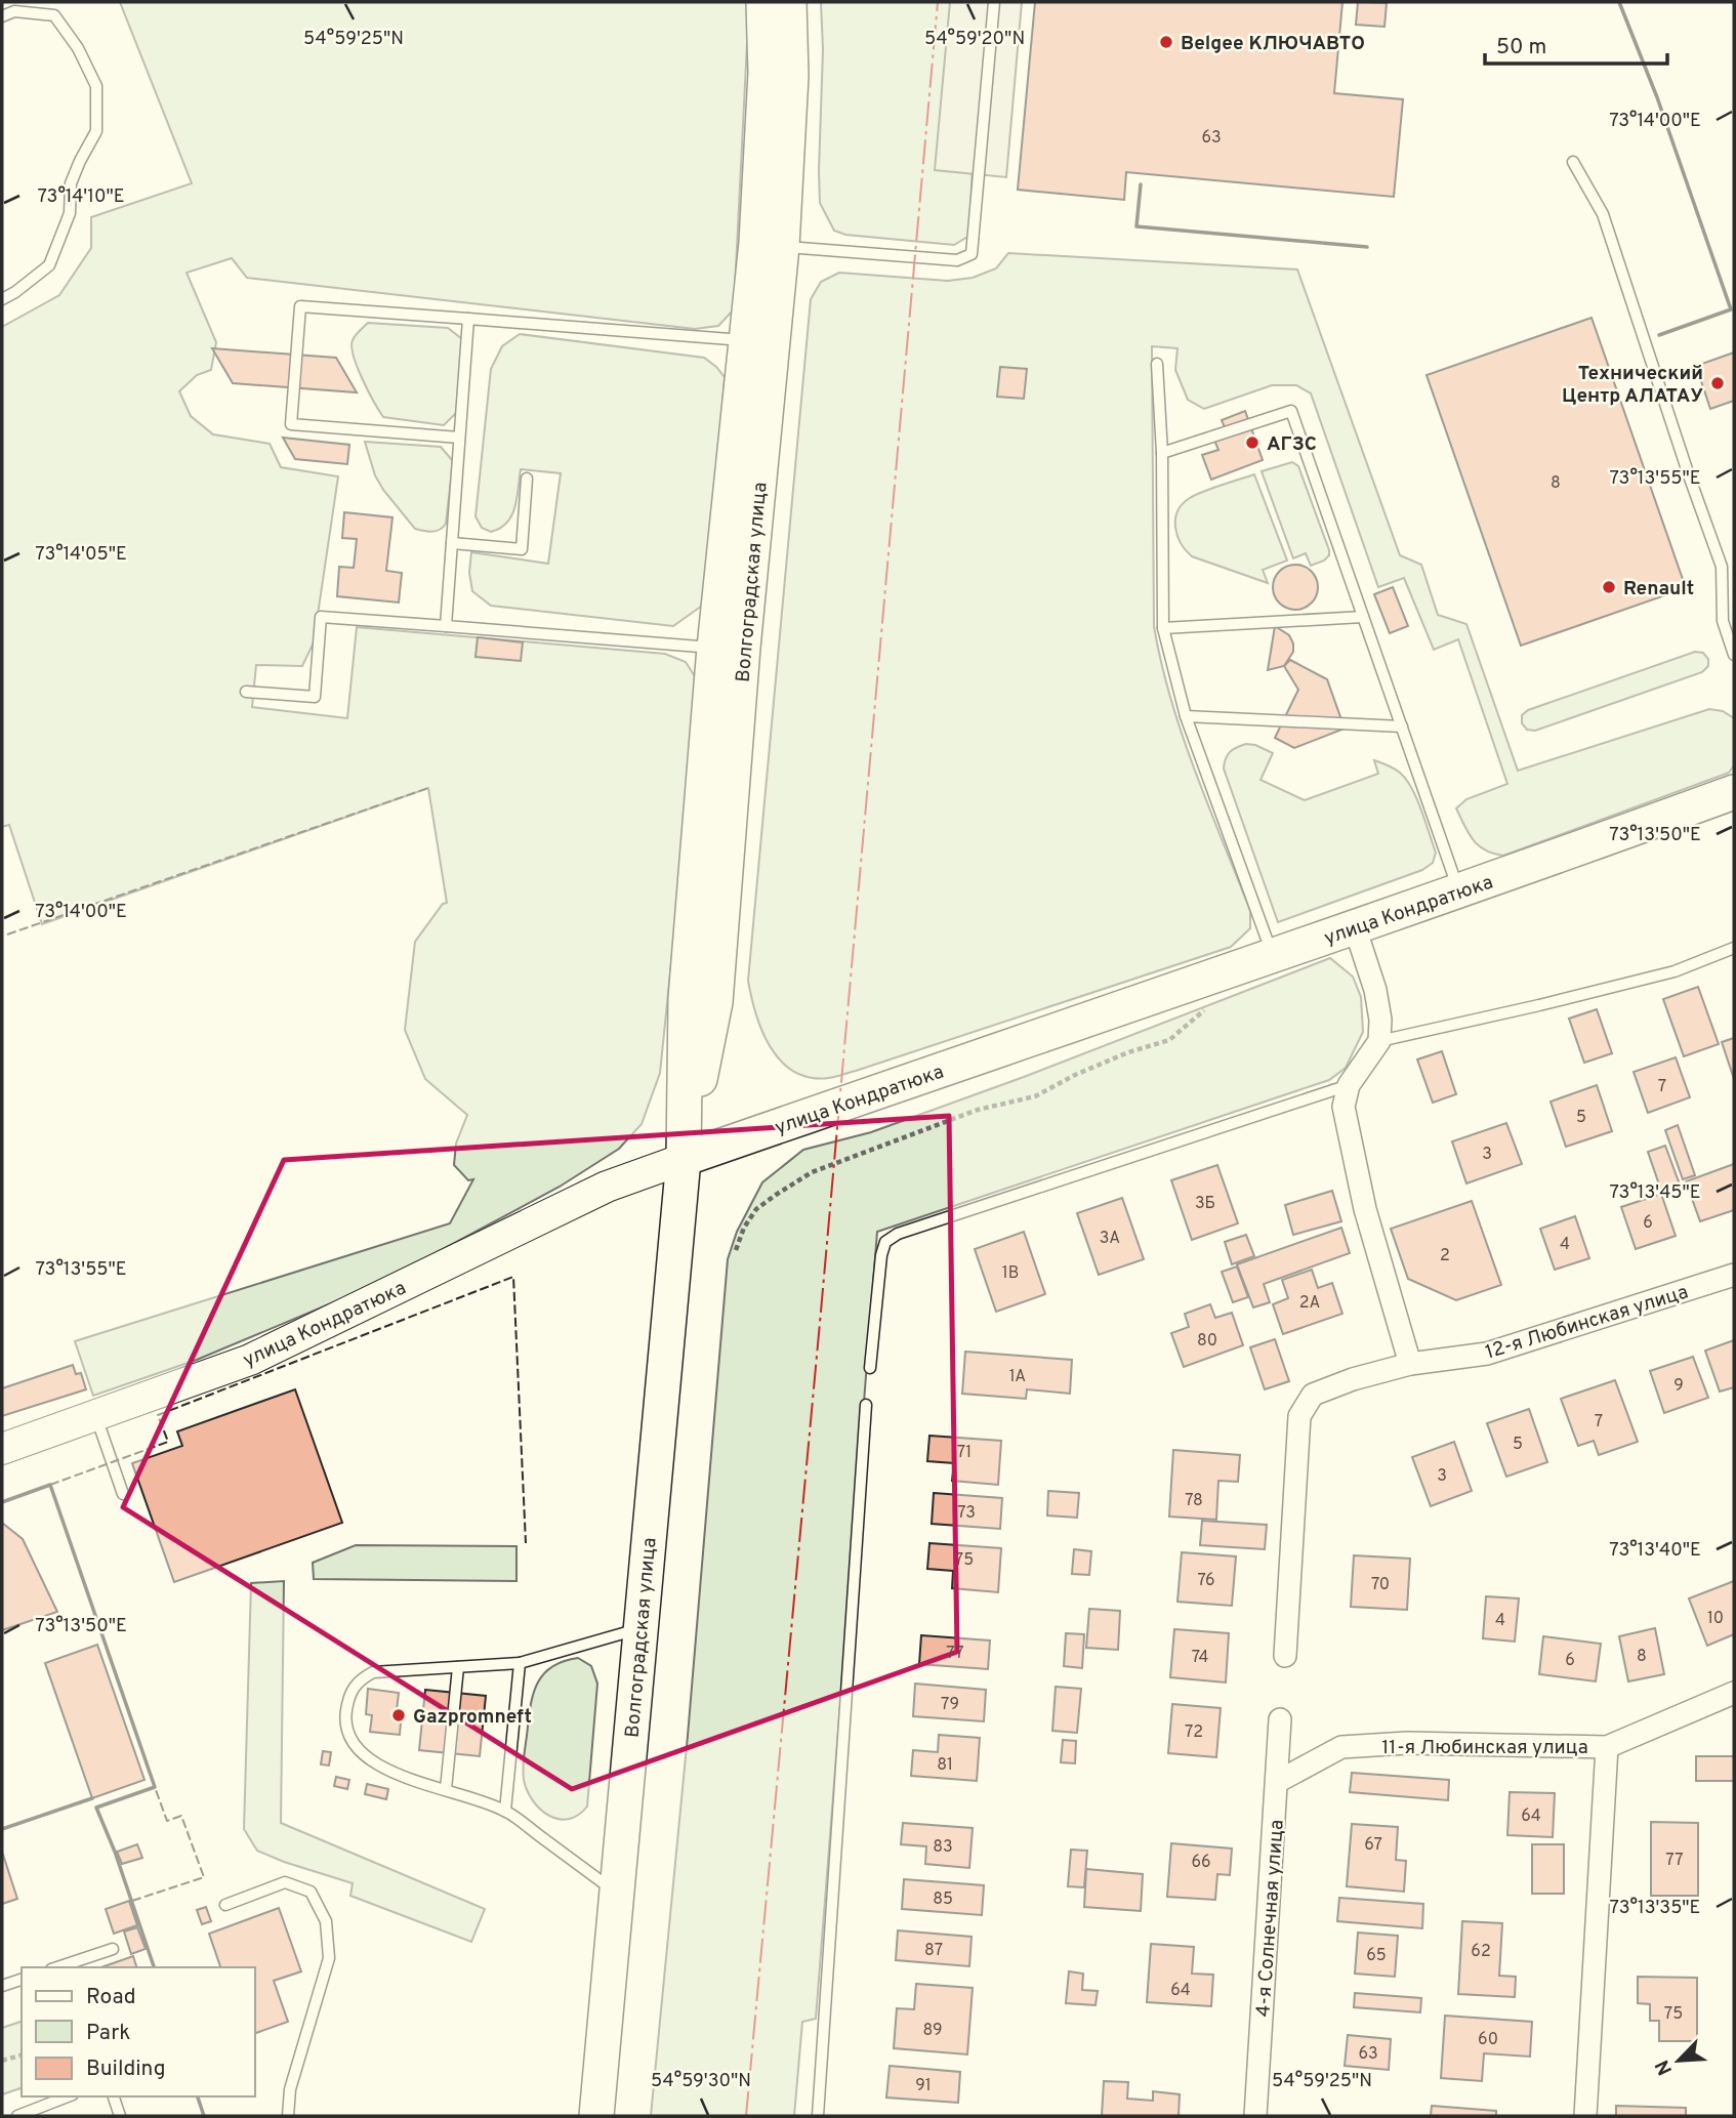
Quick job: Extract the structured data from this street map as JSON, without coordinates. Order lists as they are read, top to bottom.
{
  "streets": {
    "main road": ["Волгоградская улица", "улица Кондратюка"],
    "street": ["12-я Любинская улица", "11-я Любинская улица", "4-я Солнечная улица"]
  },
  "crossings": [
    ["Волгоградская улица", "улица Кондратюка"],
    ["11-я Любинская улица", "4-я Солнечная улица"]
  ],
  "places": [
    "Belgee КЛЮЧАВТО",
    "Технический Центр АЛАТАУ",
    "АГЗС",
    "Renault",
    "Gazpromneft"
  ],
  "house_numbers": [
    "63",
    "8",
    "7",
    "5",
    "3",
    "3Б",
    "6",
    "3А",
    "4",
    "2",
    "1В",
    "2А",
    "80",
    "1А",
    "9",
    "7",
    "5",
    "71",
    "3",
    "78",
    "73",
    "75",
    "76",
    "70",
    "10",
    "4",
    "77",
    "8",
    "74",
    "6",
    "79",
    "72",
    "81",
    "64",
    "67",
    "83",
    "77",
    "66",
    "85",
    "87",
    "62",
    "65",
    "64",
    "75",
    "89",
    "60",
    "63",
    "91"
  ],
  "legend": ["Road", "Park", "Building"],
  "scale_bar": "50 m",
  "north": "bottom left",
  "coordinates": [
    "54°59'25\"N",
    "54°59'20\"N",
    "73°14'00\"E",
    "73°14'10\"E",
    "73°13'55\"E",
    "73°14'05\"E",
    "73°13'50\"E",
    "73°13'45\"E",
    "73°13'40\"E",
    "73°13'35\"E",
    "54°59'30\"N"
  ]
}
